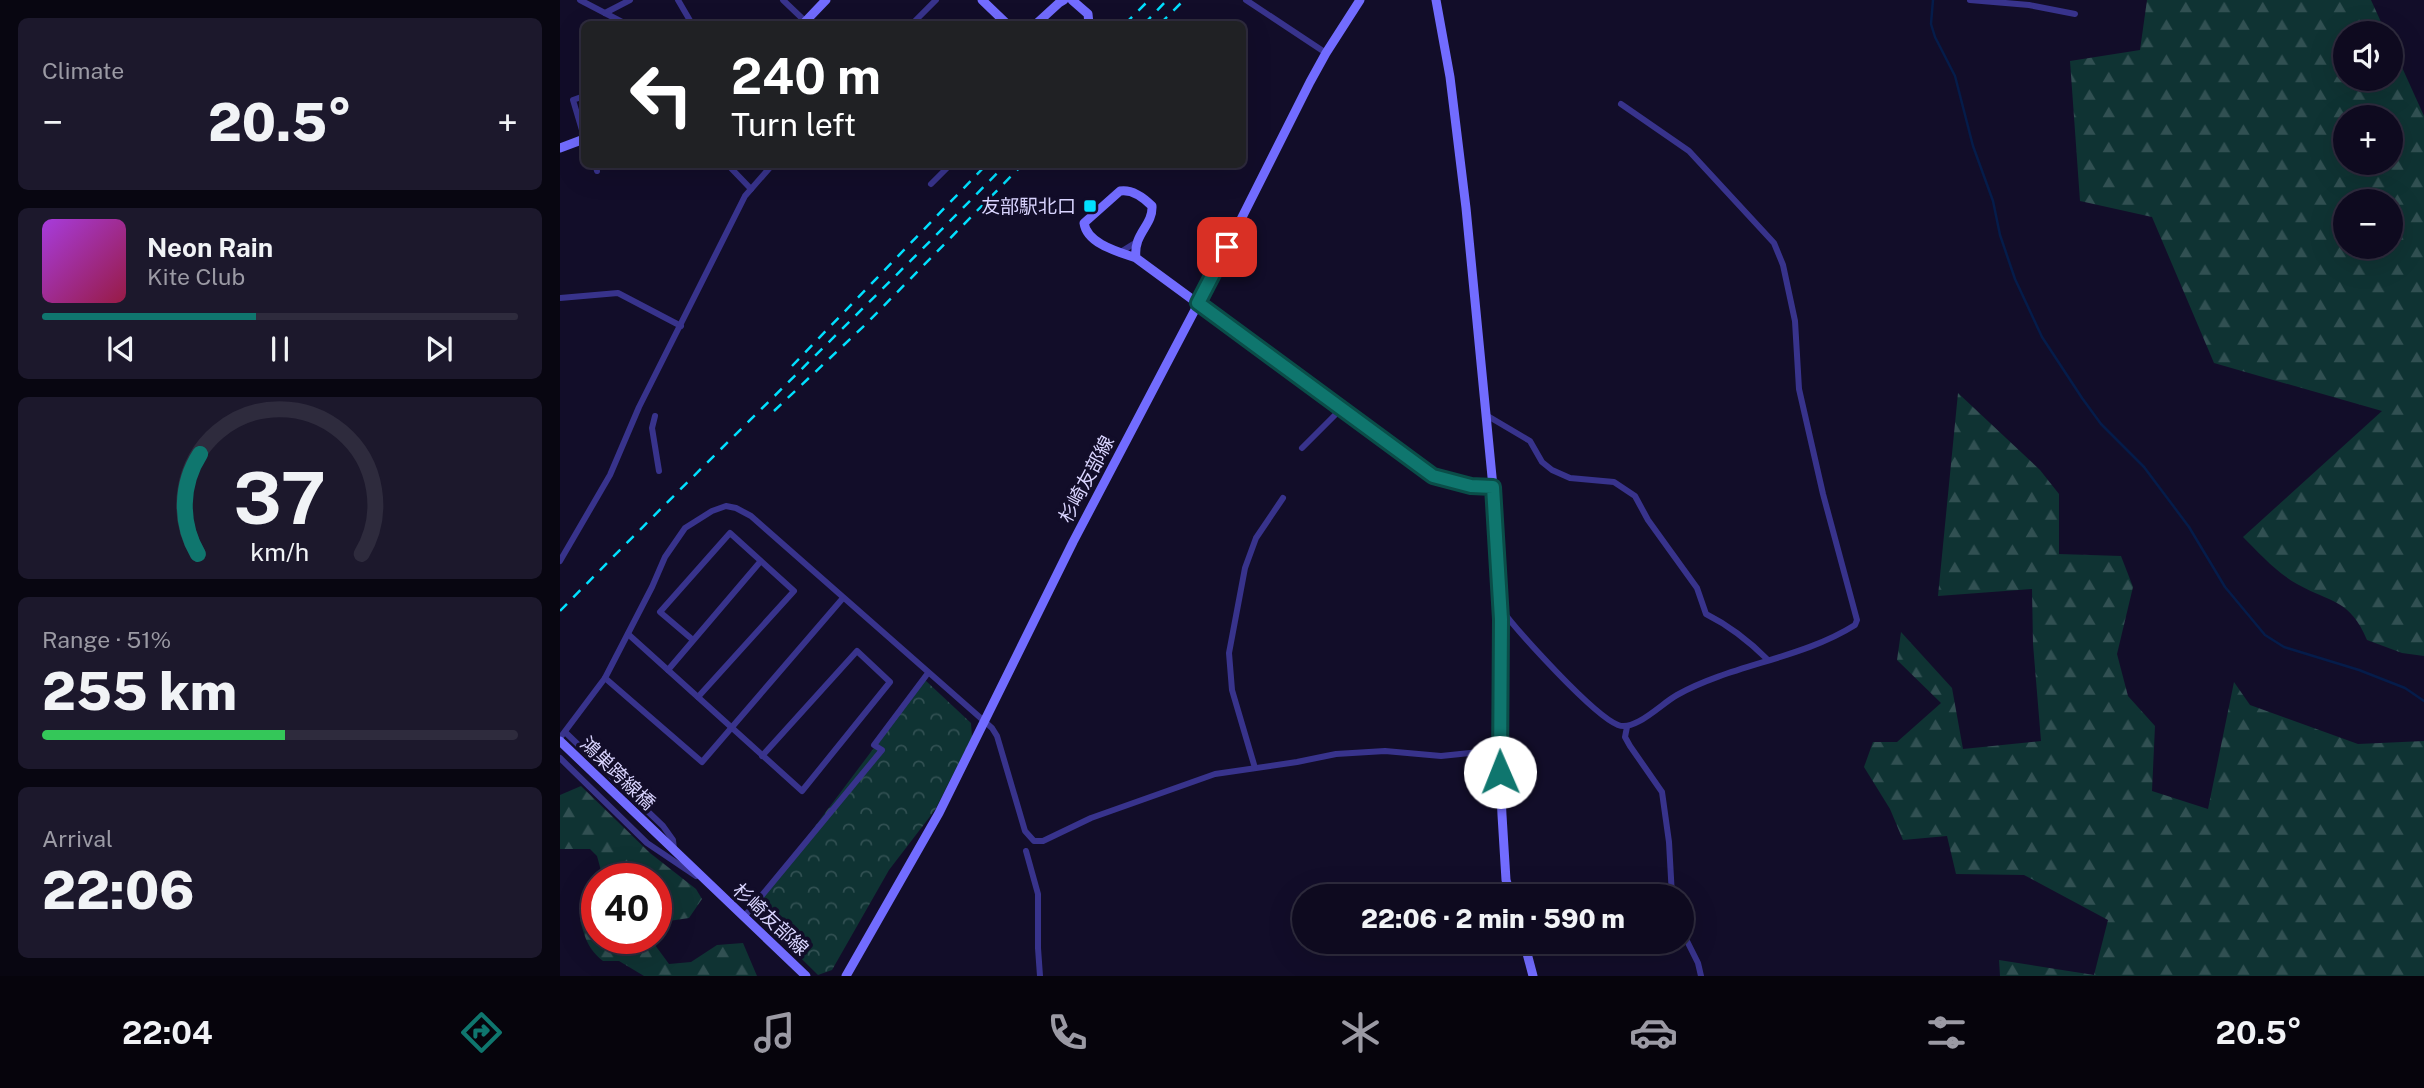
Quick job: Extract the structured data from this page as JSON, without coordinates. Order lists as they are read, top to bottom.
{
  "streets": {
    "street": ["杉崎友部線", "鴻巣跨線橋"]
  },
  "crossings": [
    ["杉崎友部線", "鴻巣跨線橋"]
  ],
  "places": {
    "transit": ["友部駅北口"]
  },
  "page": {
    "tile": [
      "Climate",
      ["Range · 51%", "255 km"],
      ["Arrival", "22:06"]
    ],
    "map_buttons": ["+", "−"],
    "turn": ["240 m", "Turn left"],
    "heat": ["−", "20.5°", "+"],
    "song": ["Neon Rain", "Kite Club"],
    "limit": "40",
    "trip": "22:06 · 2 min · 590 m",
    "tabs": ["22:04", "20.5°"],
    "gauge": ["37", "km/h"]
  }
}
